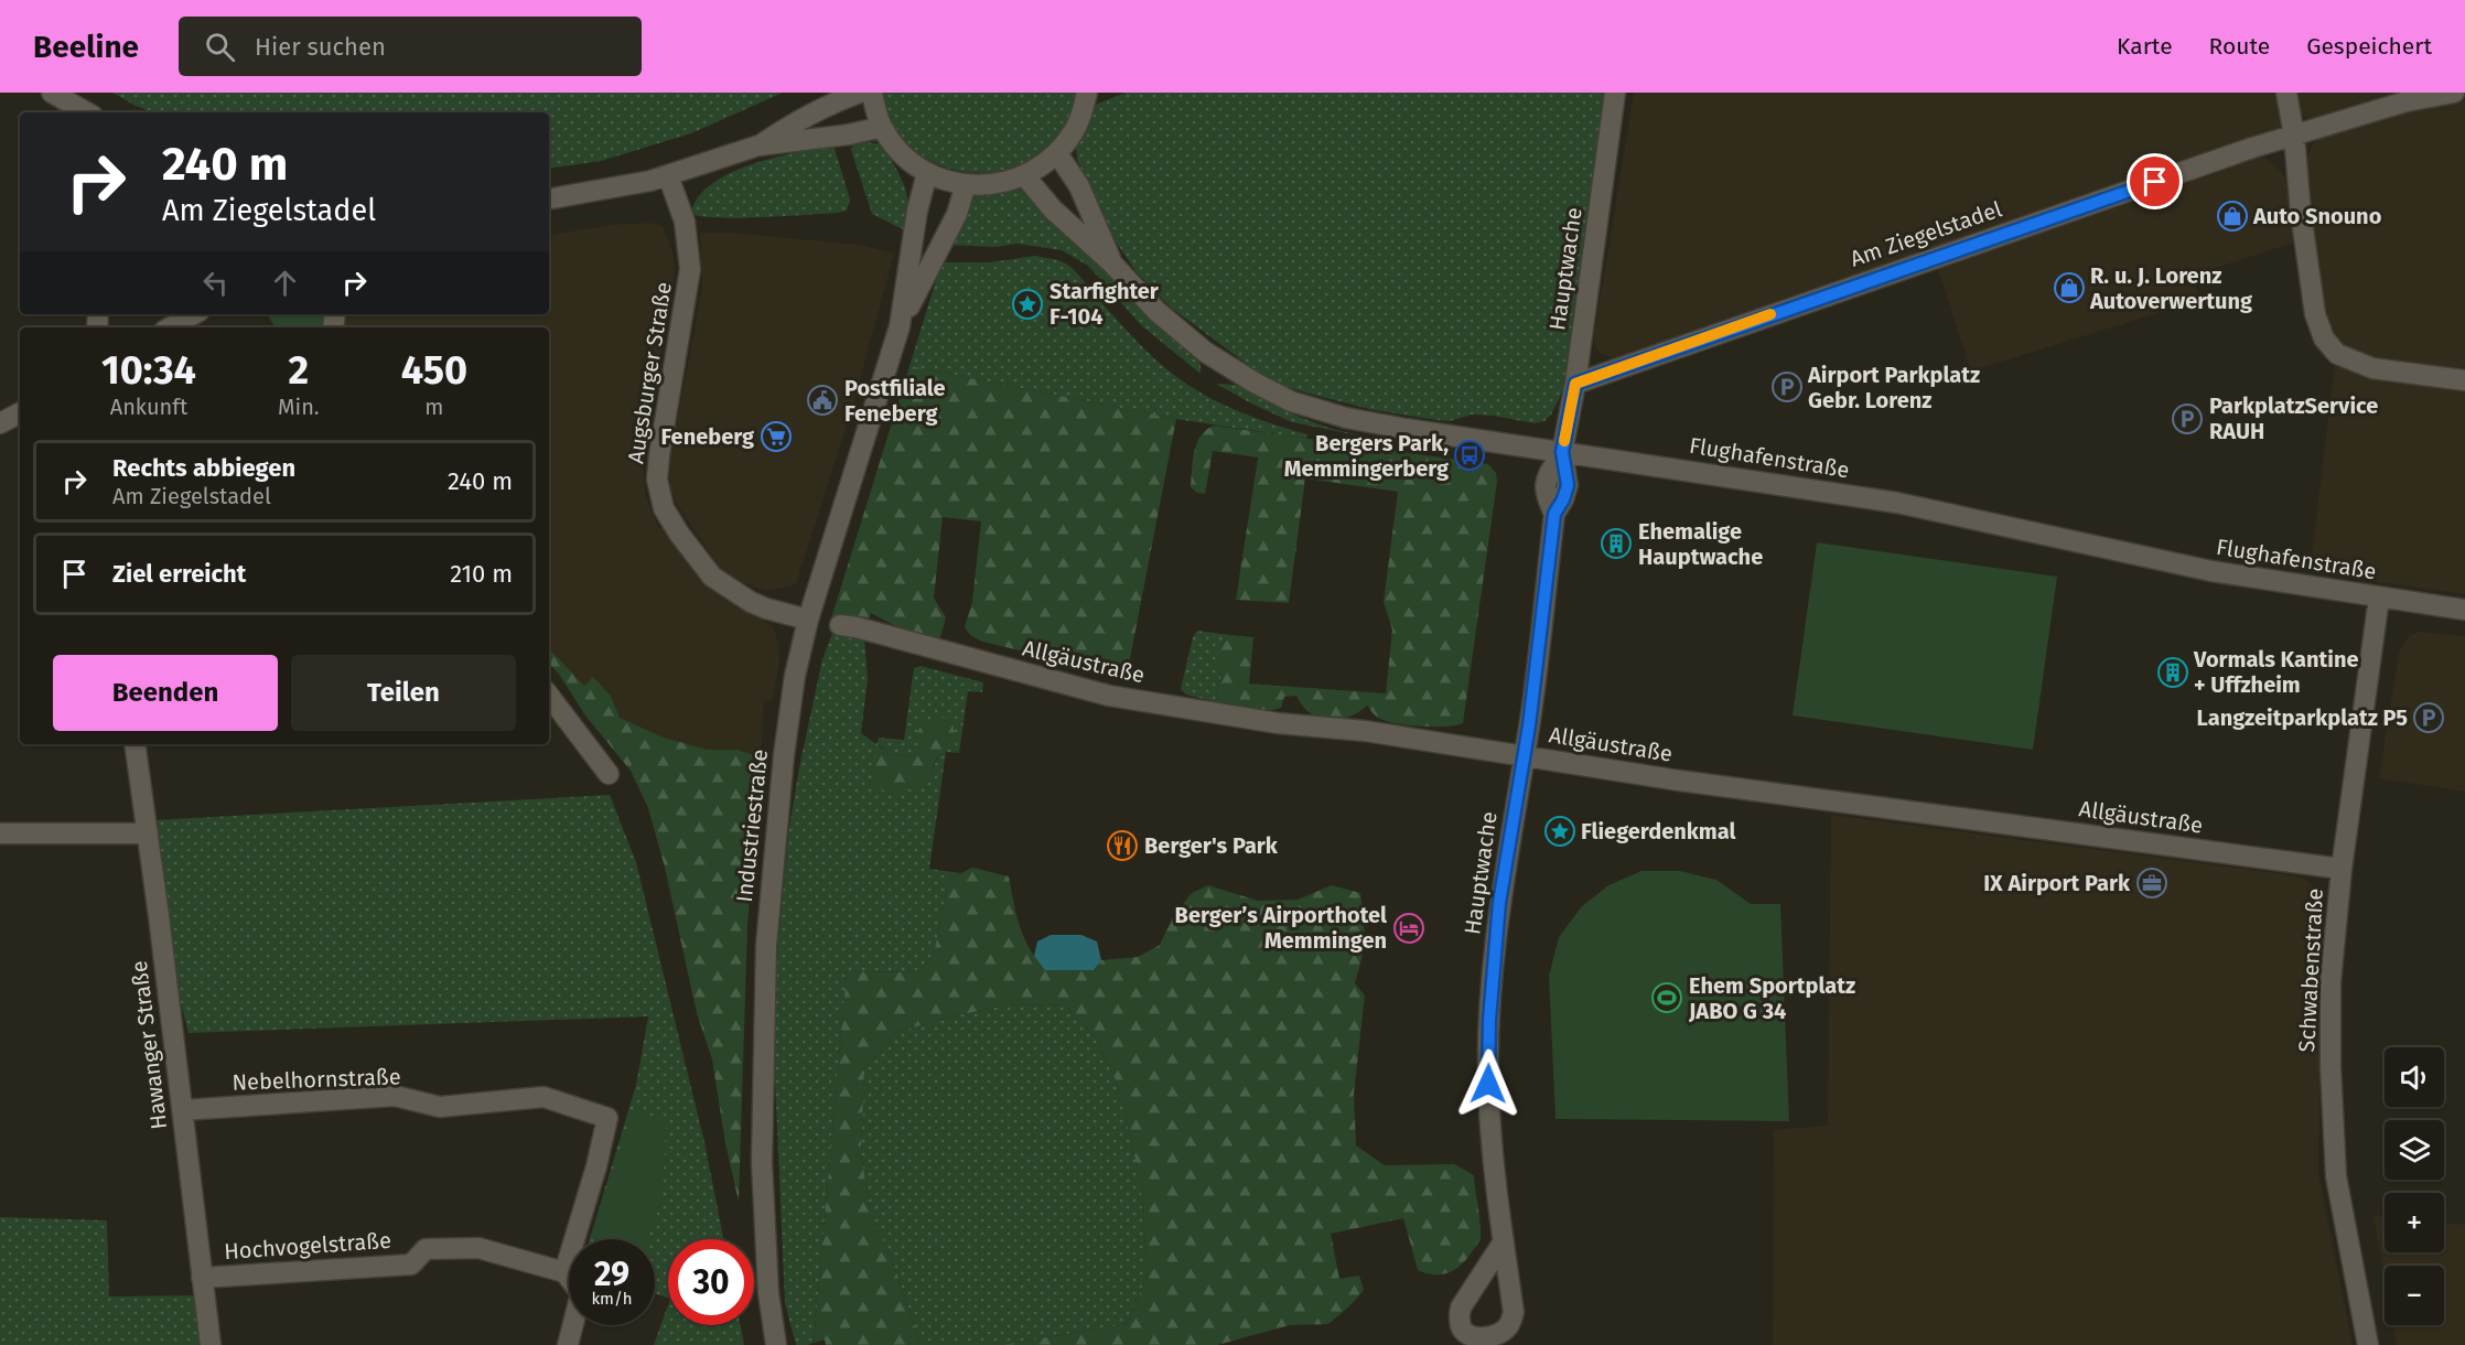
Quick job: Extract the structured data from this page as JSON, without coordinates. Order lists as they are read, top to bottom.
{
  "streets": {
    "street": [
      "Am Ziegelstadel",
      "Hauptwache",
      "Augsburger Straße",
      "Flughafenstraße",
      "Allgäustraße",
      "Industriestraße",
      "Schwabenstraße",
      "Hawanger Straße",
      "Nebelhornstraße",
      "Hochvogelstraße"
    ]
  },
  "crossings": [
    ["Am Ziegelstadel", "Hauptwache"],
    ["Hauptwache", "Flughafenstraße"],
    ["Hauptwache", "Allgäustraße"],
    ["Augsburger Straße", "Industriestraße"],
    ["Flughafenstraße", "Schwabenstraße"],
    ["Allgäustraße", "Schwabenstraße"],
    ["Hawanger Straße", "Nebelhornstraße"],
    ["Hawanger Straße", "Hochvogelstraße"],
    ["Nebelhornstraße", "Hochvogelstraße"]
  ],
  "places": {
    "shop": ["Auto Snouno", "R. u. J. Lorenz Autoverwertung"],
    "place": ["Starfighter F-104", "Fliegerdenkmal"],
    "parking": ["Airport Parkplatz Gebr. Lorenz", "ParkplatzService RAUH", "Langzeitparkplatz P5"],
    "public building": ["Postfiliale Feneberg"],
    "supermarket": ["Feneberg"],
    "bus stop": ["Bergers Park, Memmingerberg"],
    "building": ["Ehemalige Hauptwache", "Vormals Kantine + Uffzheim"],
    "restaurant": ["Berger's Park"],
    "office": ["IX Airport Park"],
    "hotel": ["Berger’s Airporthotel Memmingen"],
    "sports": ["Ehem Sportplatz JABO G 34"]
  },
  "page": {
    "header": "Beeline",
    "search": "Hier suchen",
    "nav": ["Karte", "Route", "Gespeichert"],
    "turn": ["240 m", "Am Ziegelstadel"],
    "eta": [
      "10:34",
      "Ankunft",
      "2",
      "Min.",
      "450",
      "m"
    ],
    "list": [
      {
        "name": "Rechts abbiegen",
        "note": "Am Ziegelstadel",
        "value": "240 m"
      },
      {
        "name": "Ziel erreicht",
        "value": "210 m"
      }
    ],
    "buttons": ["Beenden", "Teilen"],
    "map_buttons": ["+", "−"],
    "speed": "29 km/h",
    "limit": "30"
  }
}
